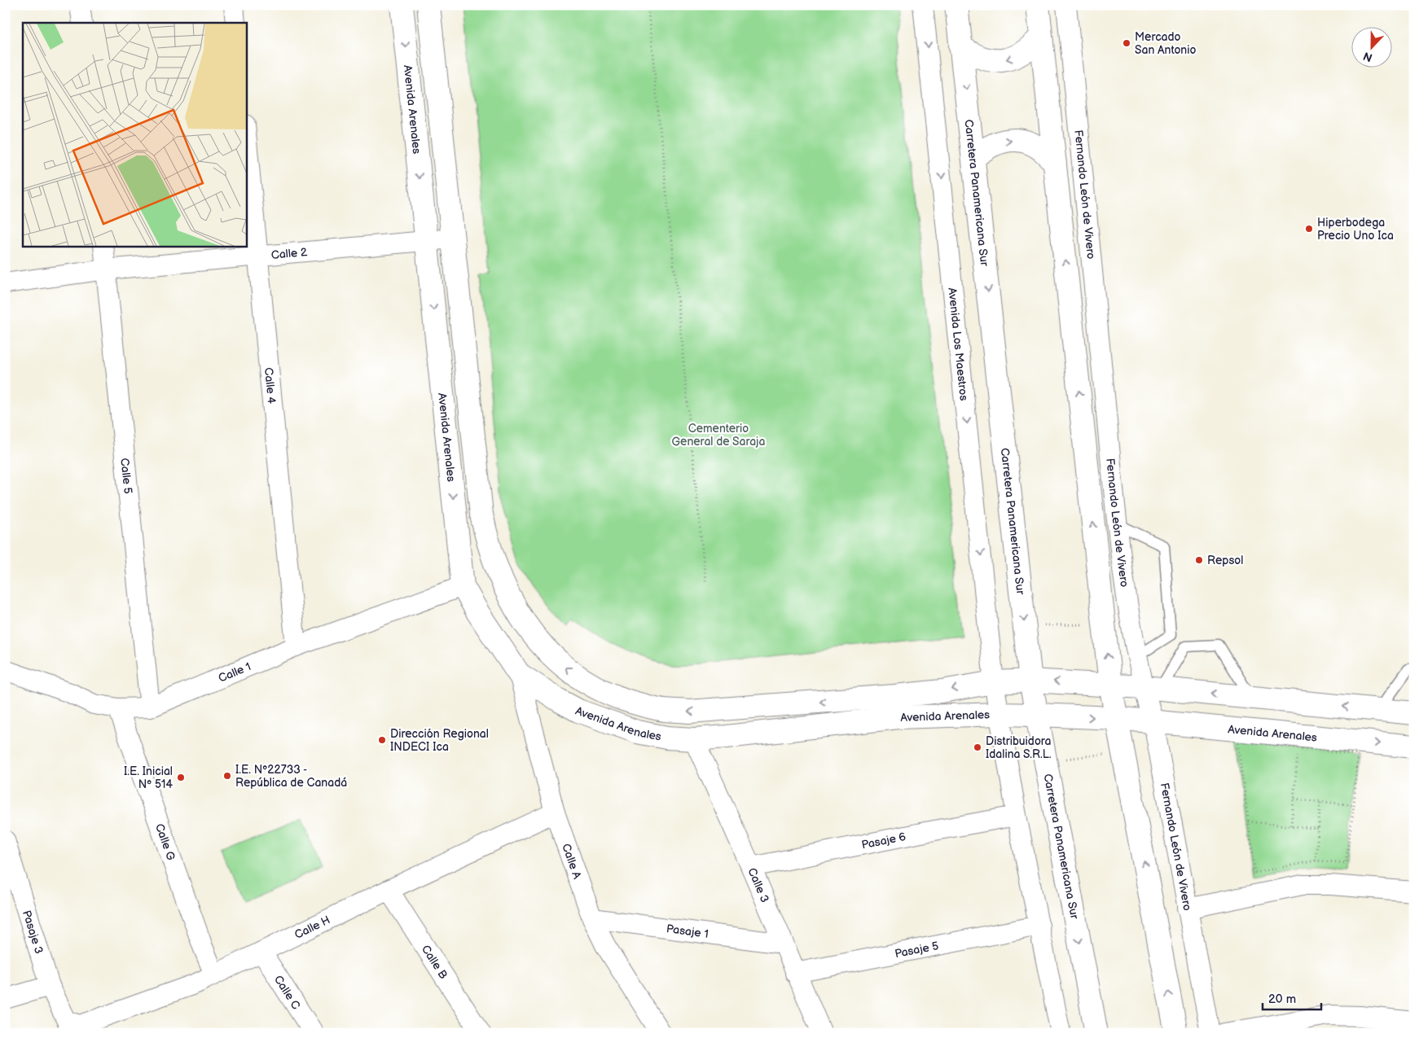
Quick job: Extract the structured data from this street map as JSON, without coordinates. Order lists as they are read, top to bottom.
{
  "streets": {
    "main road": ["Avenida Arenales", "Carretera Panamericana Sur"],
    "street": [
      "Fernando León de Vivero",
      "Calle 2",
      "Avenida Los Maestros",
      "Calle 4",
      "Calle 5",
      "Calle 1",
      "Pasaje 6",
      "Calle G",
      "Calle A",
      "Calle 3",
      "Calle H",
      "Pasaje 1",
      "Pasaje 3",
      "Pasaje 5",
      "Calle B",
      "Calle C"
    ]
  },
  "crossings": [
    ["Avenida Arenales", "Carretera Panamericana Sur"],
    ["Avenida Arenales", "Fernando León de Vivero"],
    ["Avenida Arenales", "Calle 2"],
    ["Avenida Arenales", "Avenida Los Maestros"],
    ["Avenida Arenales", "Calle 1"],
    ["Avenida Arenales", "Calle A"],
    ["Avenida Arenales", "Calle 3"],
    ["Calle 2", "Calle 4"],
    ["Calle 2", "Calle 5"],
    ["Calle 4", "Calle 1"],
    ["Calle 5", "Calle 1"],
    ["Calle 1", "Calle G"],
    ["Pasaje 6", "Calle 3"],
    ["Calle G", "Calle H"],
    ["Calle A", "Calle H"],
    ["Calle A", "Pasaje 1"],
    ["Calle 3", "Pasaje 1"],
    ["Calle 3", "Pasaje 5"],
    ["Calle H", "Pasaje 3"],
    ["Calle H", "Calle B"],
    ["Calle H", "Calle C"]
  ],
  "one_way": ["Avenida Los Maestros"],
  "parks": ["Cementerio General de Saraja"],
  "places": [
    "Mercado San Antonio",
    "Hiperbodega Precio Uno Ica",
    "Repsol",
    "Dirección Regional INDECI Ica",
    "Distribuidora Idalina S.R.L.",
    "I.E. Nº22733 - República de Canadá",
    "I.E. Inicial Nº 514"
  ],
  "scale_bar": "20 m",
  "north": "bottom"
}
